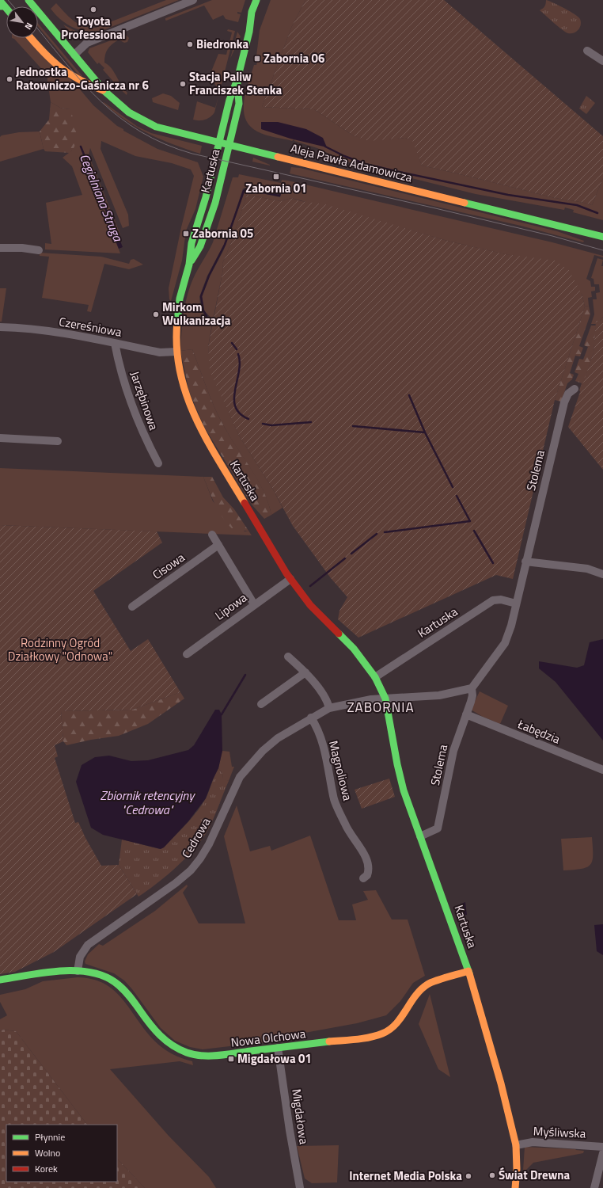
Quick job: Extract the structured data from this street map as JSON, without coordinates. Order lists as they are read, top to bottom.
{
  "streets": {
    "street": [
      "Aleja Pawła Adamowicza",
      "Kartuska",
      "Czereśniowa",
      "Jarzębinowa",
      "Stolema",
      "Cisowa",
      "Lipowa",
      "Łabędzia",
      "Magnoliowa",
      "Cedrowa",
      "Nowa Olchowa",
      "Migdałowa",
      "Myśliwska"
    ]
  },
  "crossings": [
    ["Aleja Pawła Adamowicza", "Kartuska"],
    ["Kartuska", "Czereśniowa"],
    ["Kartuska", "Stolema"],
    ["Kartuska", "Lipowa"],
    ["Kartuska", "Cedrowa"],
    ["Kartuska", "Nowa Olchowa"],
    ["Kartuska", "Myśliwska"],
    ["Czereśniowa", "Jarzębinowa"],
    ["Stolema", "Łabędzia"],
    ["Magnoliowa", "Cedrowa"],
    ["Cedrowa", "Nowa Olchowa"],
    ["Nowa Olchowa", "Migdałowa"]
  ],
  "districts": ["ZABORNIA"],
  "water": ["Cegielniana Struga", "Zbiornik retencyjny \"Cedrowa\""],
  "parks": ["Rodzinny Ogród Działkowy \"Odnowa\""],
  "places": {
    "other": [
      "Toyota Professional",
      "Biedronka",
      "Jednostka Ratowniczo-Gaśnicza nr 6",
      "Stacja Paliw Franciszek Stenka",
      "Mirkom Wulkanizacja",
      "Świat Drewna",
      "Internet Media Polska"
    ],
    "transit": [
      "Zabornia 06",
      "Zabornia 01",
      "Zabornia 05",
      "Migdałowa 01"
    ]
  },
  "legend": ["Płynnie", "Wolno", "Korek"],
  "north": "bottom right"
}
